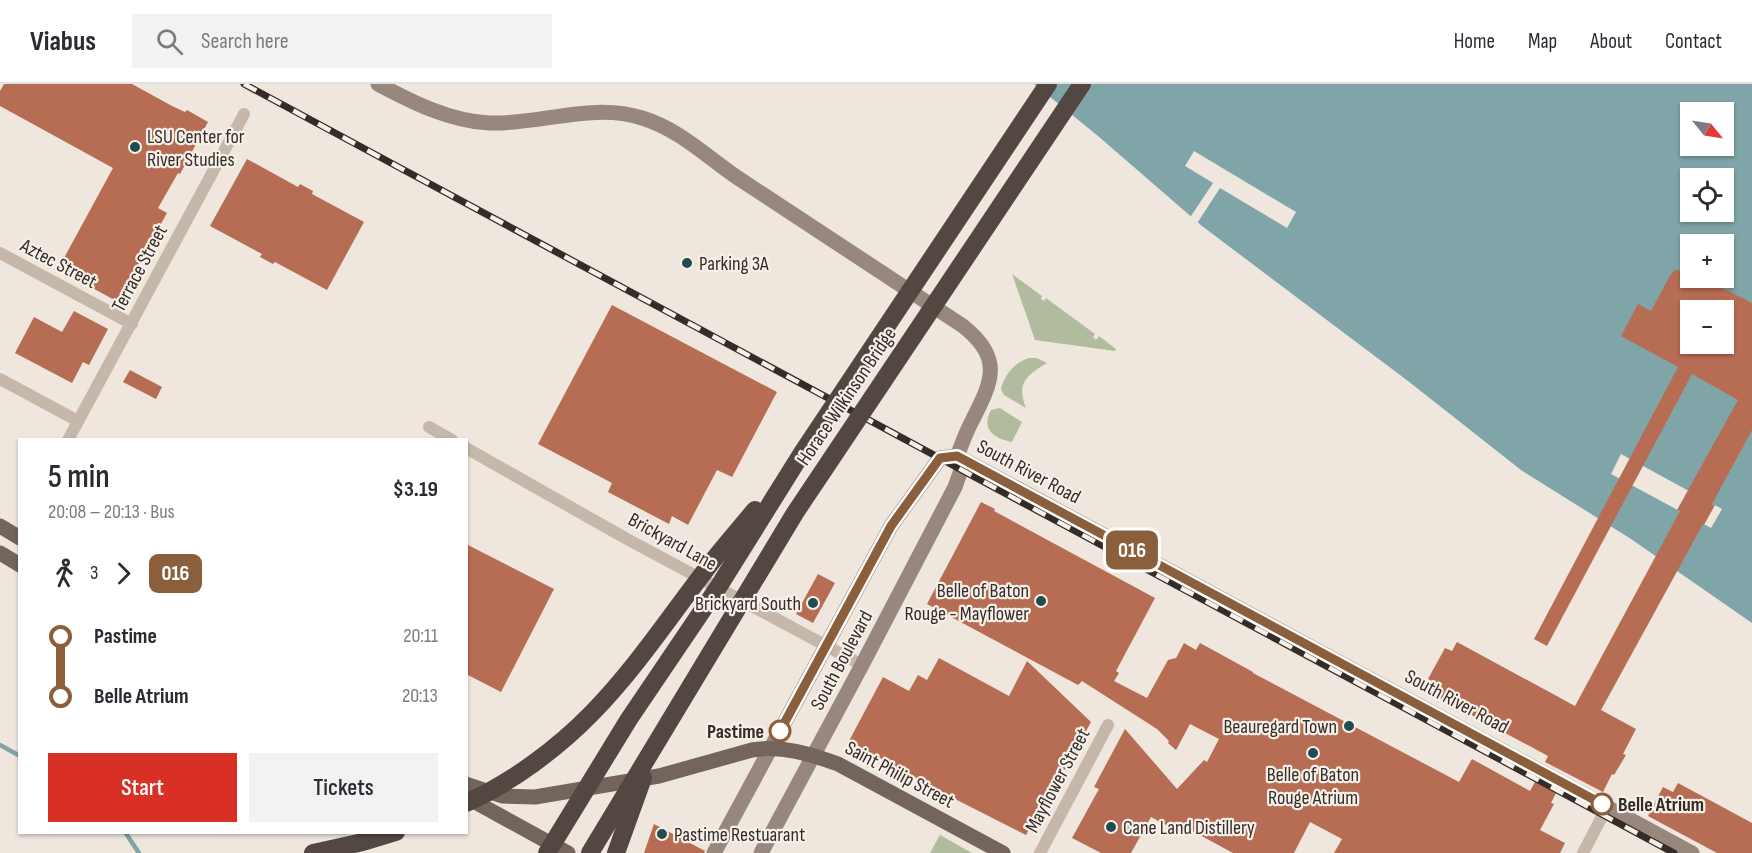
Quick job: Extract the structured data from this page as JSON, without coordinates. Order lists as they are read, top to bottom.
{
  "streets": {
    "highway": ["Horace Wilkinson Bridge"],
    "main road": ["South River Road", "South Boulevard", "Saint Philip Street"],
    "street": [
      "Aztec Street",
      "Terrace Street",
      "Brickyard Lane",
      "Mayflower Street"
    ]
  },
  "crossings": [
    ["Aztec Street", "Terrace Street"],
    ["South River Road", "South Boulevard"],
    ["Brickyard Lane", "South Boulevard"],
    ["South Boulevard", "Saint Philip Street"]
  ],
  "places": [
    "LSU Center for River Studies",
    "Parking 3A",
    "Belle of Baton Rouge - Mayflower",
    "Brickyard South",
    "Beauregard Town",
    "Pastime",
    "Belle of Baton Rouge Atrium",
    "Belle Atrium",
    "Cane Land Distillery",
    "Pastime Restuarant"
  ],
  "lines": ["bus line 016"],
  "north": "bottom right",
  "page": {
    "header": "Viabus",
    "search": "Search here",
    "nav": [
      "Home",
      "Map",
      "About",
      "Contact"
    ],
    "on_map": "016",
    "map_buttons": ["+", "−"],
    "heading": ["5 min", "20:08 – 20:13 · Bus", "$3.19"],
    "legs": ["3", "016"],
    "list": [
      {
        "name": "Pastime",
        "value": "20:11"
      },
      {
        "name": "Belle Atrium",
        "value": "20:13"
      }
    ],
    "buttons": ["Start", "Tickets"]
  }
}
